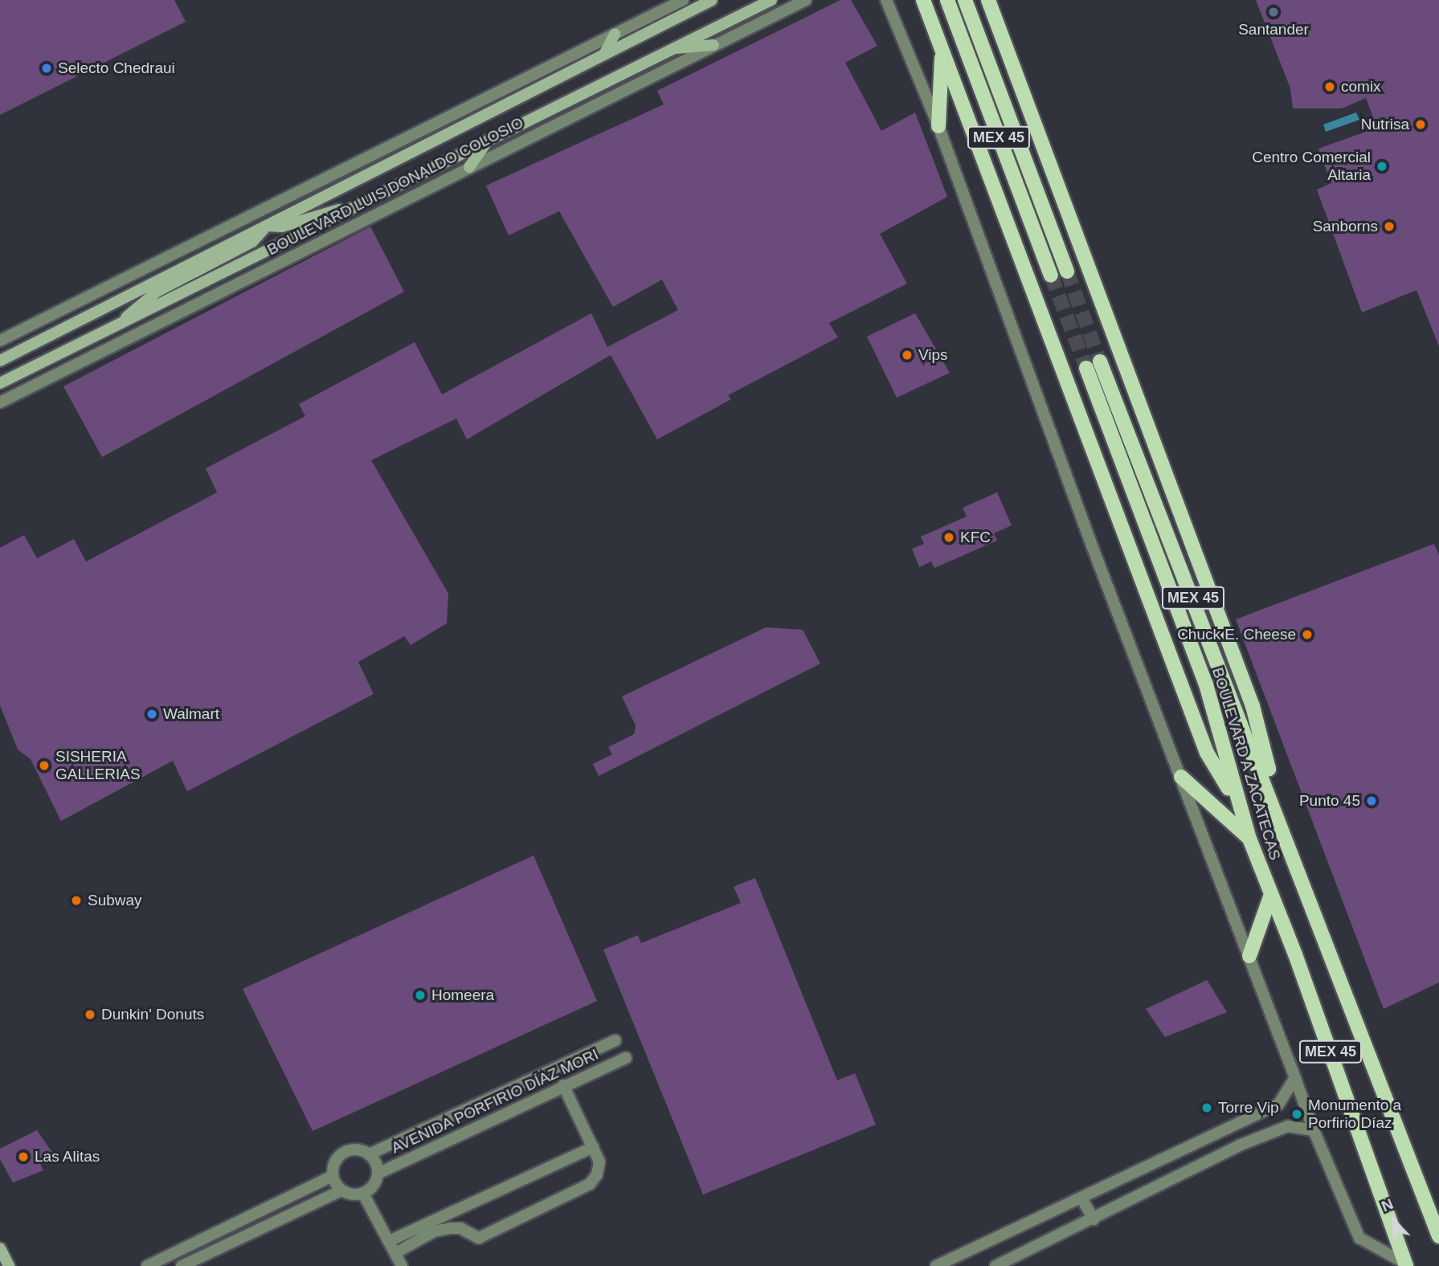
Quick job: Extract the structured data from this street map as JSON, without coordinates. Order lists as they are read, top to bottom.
{
  "streets": {
    "main road": ["MEX 45", "BOULEVARD LUIS DONALDO COLOSIO", "BOULEVARD A ZACATECAS"],
    "street": ["AVENIDA PORFIRIO DÍAZ MORI"]
  },
  "places": [
    "Santander",
    "Selecto Chedraui",
    "comix",
    "Nutrisa",
    "Centro Comercial Altaria",
    "Sanborns",
    "Vips",
    "KFC",
    "Chuck E. Cheese",
    "Walmart",
    "SISHERIA GALLERIAS",
    "Punto 45",
    "Subway",
    "Homeera",
    "Dunkin' Donuts",
    "Torre Vip",
    "Monumento a Porfirio Díaz",
    "Las Alitas"
  ],
  "north": "top left"
}
